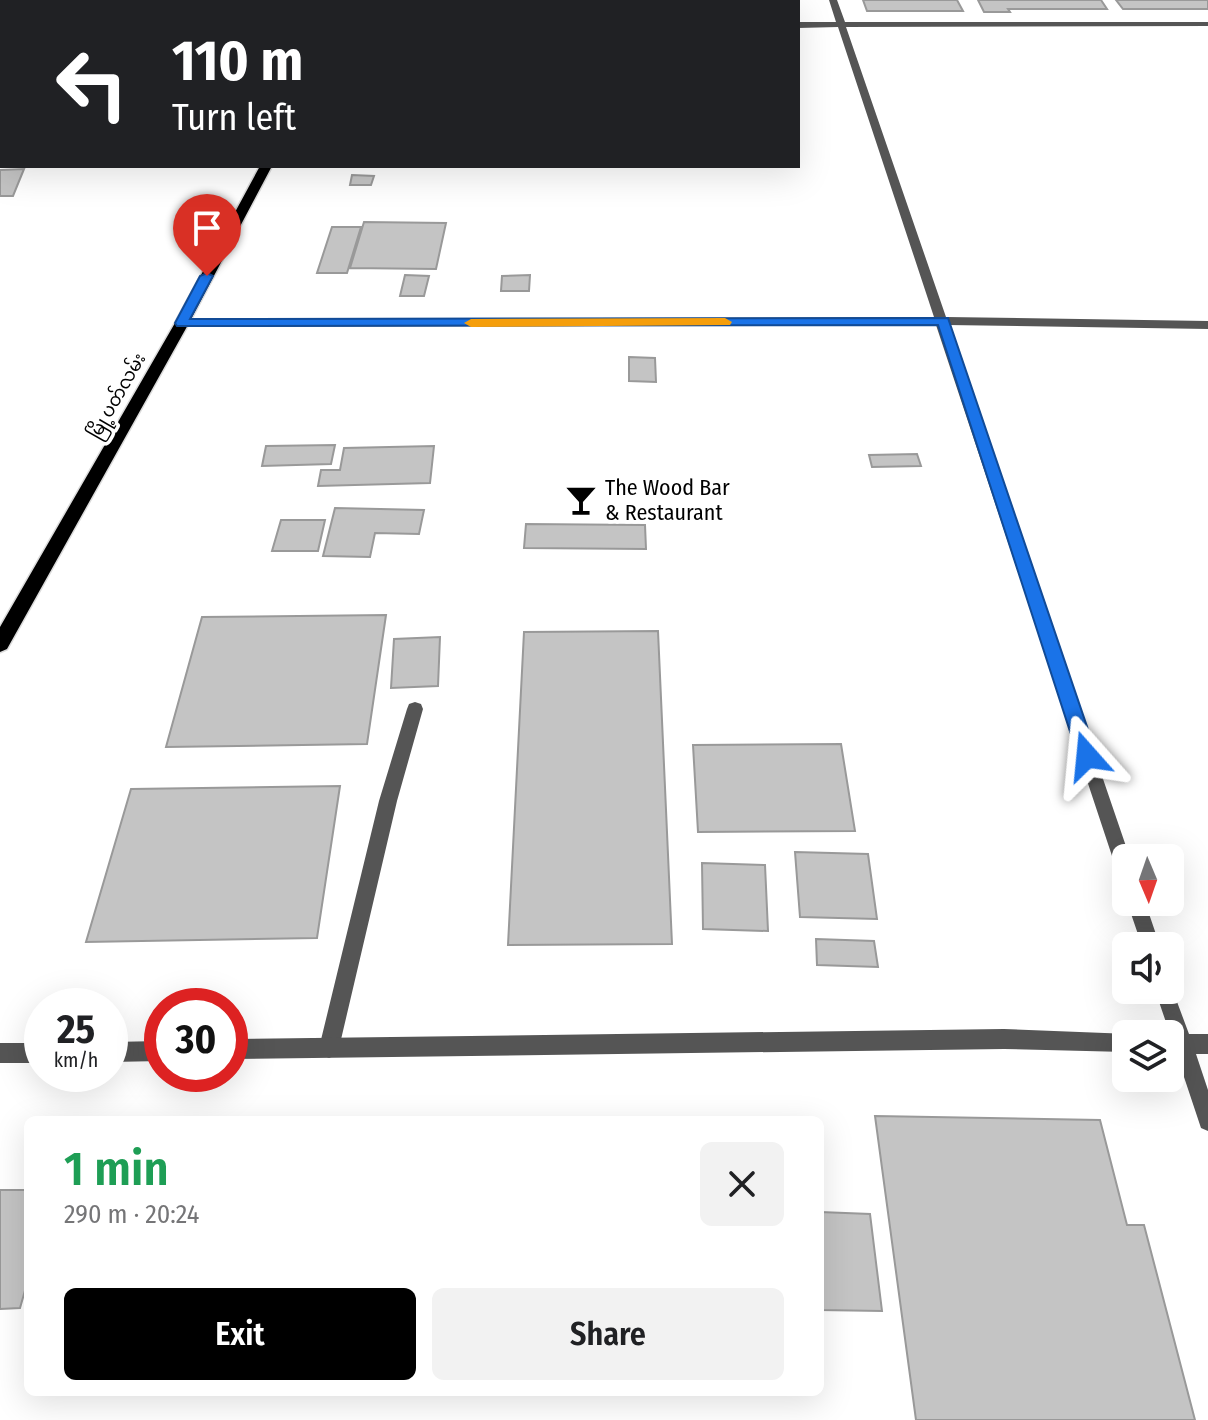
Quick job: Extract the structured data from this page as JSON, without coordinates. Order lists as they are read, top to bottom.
{
  "streets": {
    "main road": ["မြို့ပတ်လမ်း"]
  },
  "places": {
    "bar": ["The Wood Bar & Restaurant"]
  },
  "north": "bottom",
  "page": {
    "turn": ["110 m", "Turn left"],
    "speed": "25 km/h",
    "limit": "30",
    "heading": ["1 min", "290 m · 20:24"],
    "buttons": ["Exit", "Share"]
  }
}
